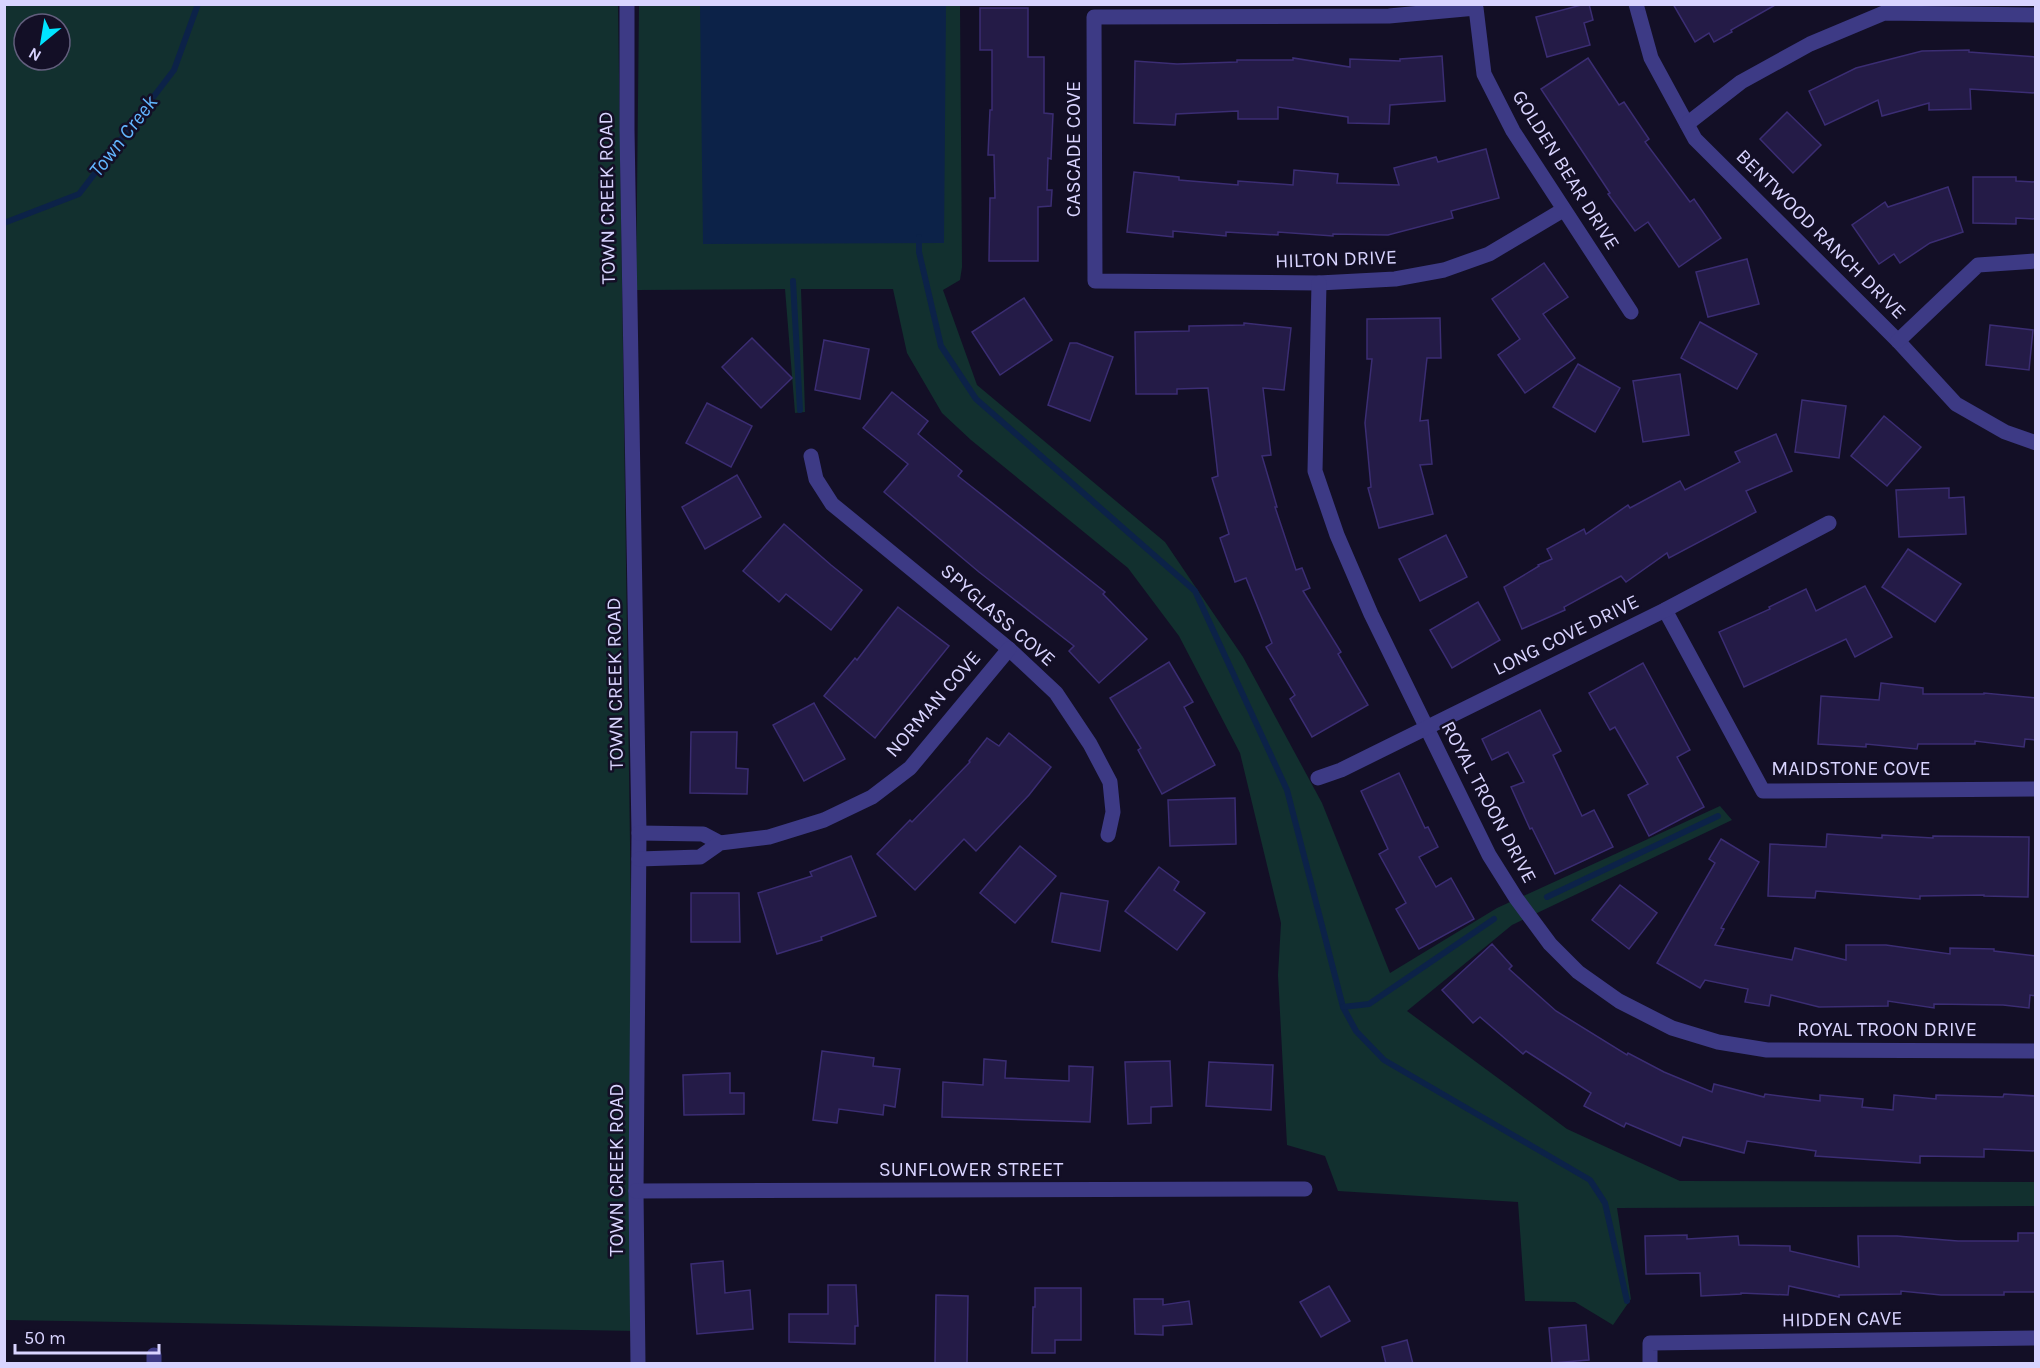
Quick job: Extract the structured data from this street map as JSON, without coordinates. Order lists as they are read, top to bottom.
{
  "streets": {
    "street": [
      "CASCADE COVE",
      "GOLDEN BEAR DRIVE",
      "TOWN CREEK ROAD",
      "BENTWOOD RANCH DRIVE",
      "HILTON DRIVE",
      "SPYGLASS COVE",
      "LONG COVE DRIVE",
      "NORMAN COVE",
      "MAIDSTONE COVE",
      "ROYAL TROON DRIVE",
      "SUNFLOWER STREET",
      "HIDDEN CAVE"
    ]
  },
  "crossings": [
    ["CASCADE COVE", "HILTON DRIVE"],
    ["GOLDEN BEAR DRIVE", "HILTON DRIVE"],
    ["TOWN CREEK ROAD", "NORMAN COVE"],
    ["TOWN CREEK ROAD", "SUNFLOWER STREET"],
    ["HILTON DRIVE", "ROYAL TROON DRIVE"],
    ["SPYGLASS COVE", "NORMAN COVE"],
    ["LONG COVE DRIVE", "MAIDSTONE COVE"],
    ["LONG COVE DRIVE", "ROYAL TROON DRIVE"]
  ],
  "water": ["Town Creek"],
  "scale_bar": "50 m",
  "north": "bottom left"
}
